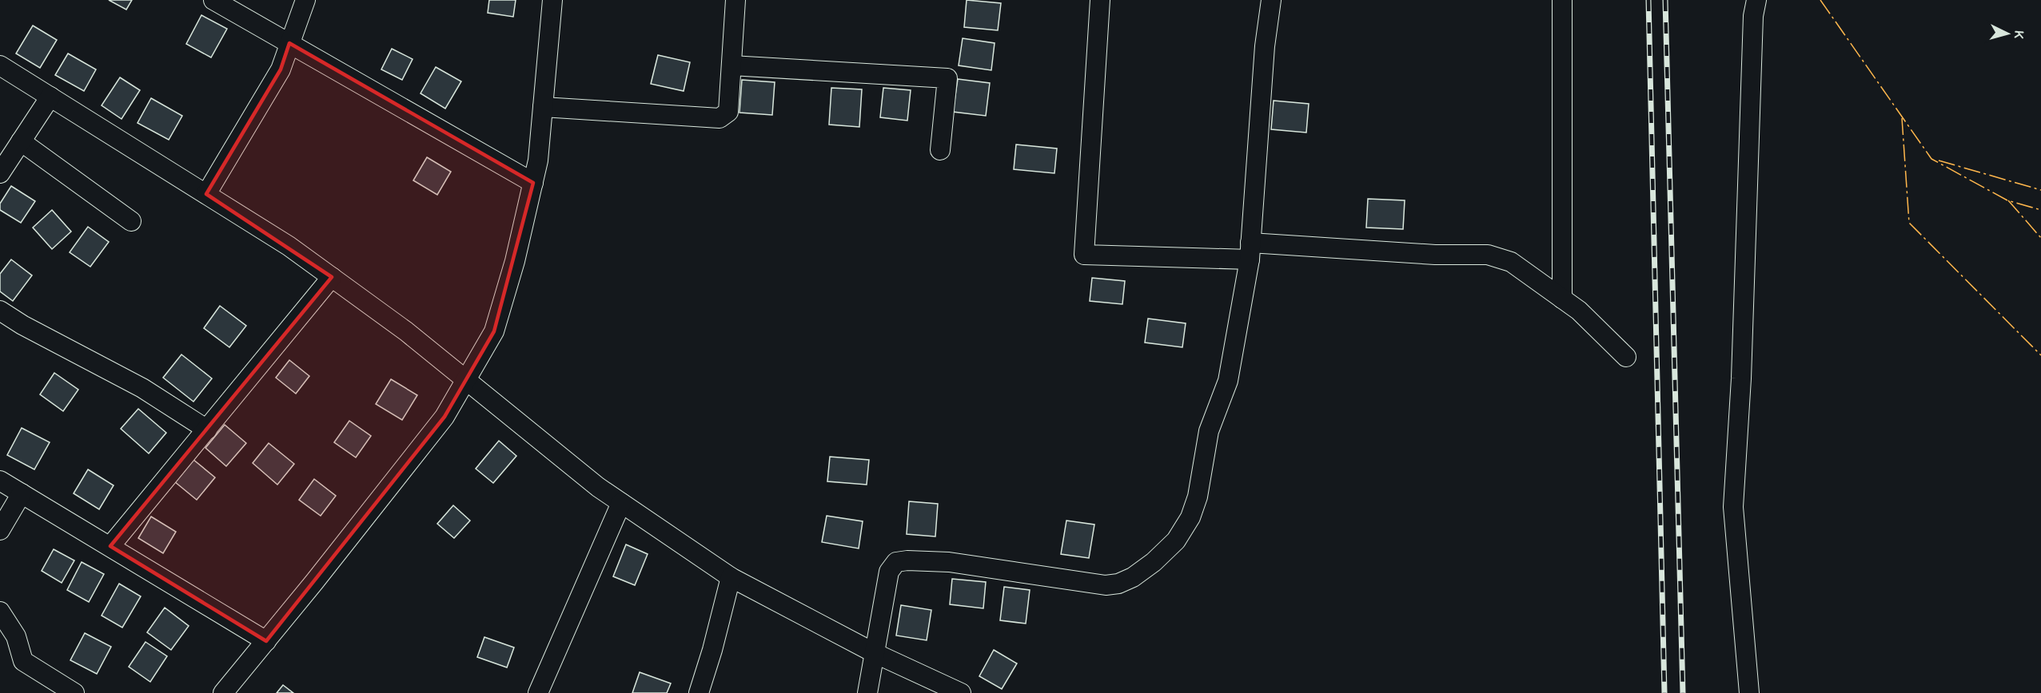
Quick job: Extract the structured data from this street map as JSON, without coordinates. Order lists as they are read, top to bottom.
{
  "north": "right"
}
